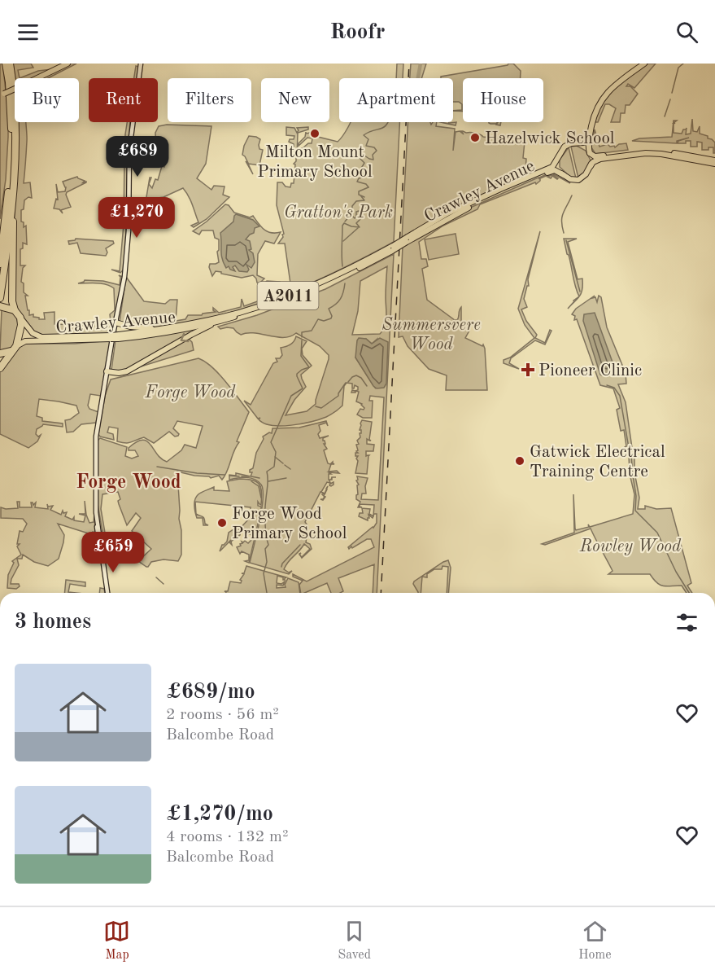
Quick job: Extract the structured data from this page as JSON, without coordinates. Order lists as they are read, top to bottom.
{
  "streets": {
    "main road": ["Crawley Avenue", "A2011"]
  },
  "crossings": [
    ["Crawley Avenue", "A2011"]
  ],
  "districts": ["Forge Wood"],
  "parks": [
    "Gratton's Park",
    "Summersvere Wood",
    "Forge Wood",
    "Rowley Wood"
  ],
  "places": {
    "other": [
      "Milton Mount Primary School",
      "Hazelwick School",
      "Gatwick Electrical Training Centre",
      "Forge Wood Primary School"
    ],
    "health": ["Pioneer Clinic"]
  },
  "page": {
    "header": "Roofr",
    "chip": [
      "Buy",
      "Rent",
      "Filters",
      "New",
      "Apartment",
      "House"
    ],
    "price": ["£689", "£1,270", "£659"],
    "heading": "3 homes",
    "list": [
      {
        "name": "£689/mo",
        "note": "2 rooms · 56 m² · Balcombe Road"
      },
      {
        "name": "£1,270/mo",
        "note": "4 rooms · 132 m² · Balcombe Road"
      }
    ],
    "tabs": ["Map", "Saved", "Home"]
  }
}
